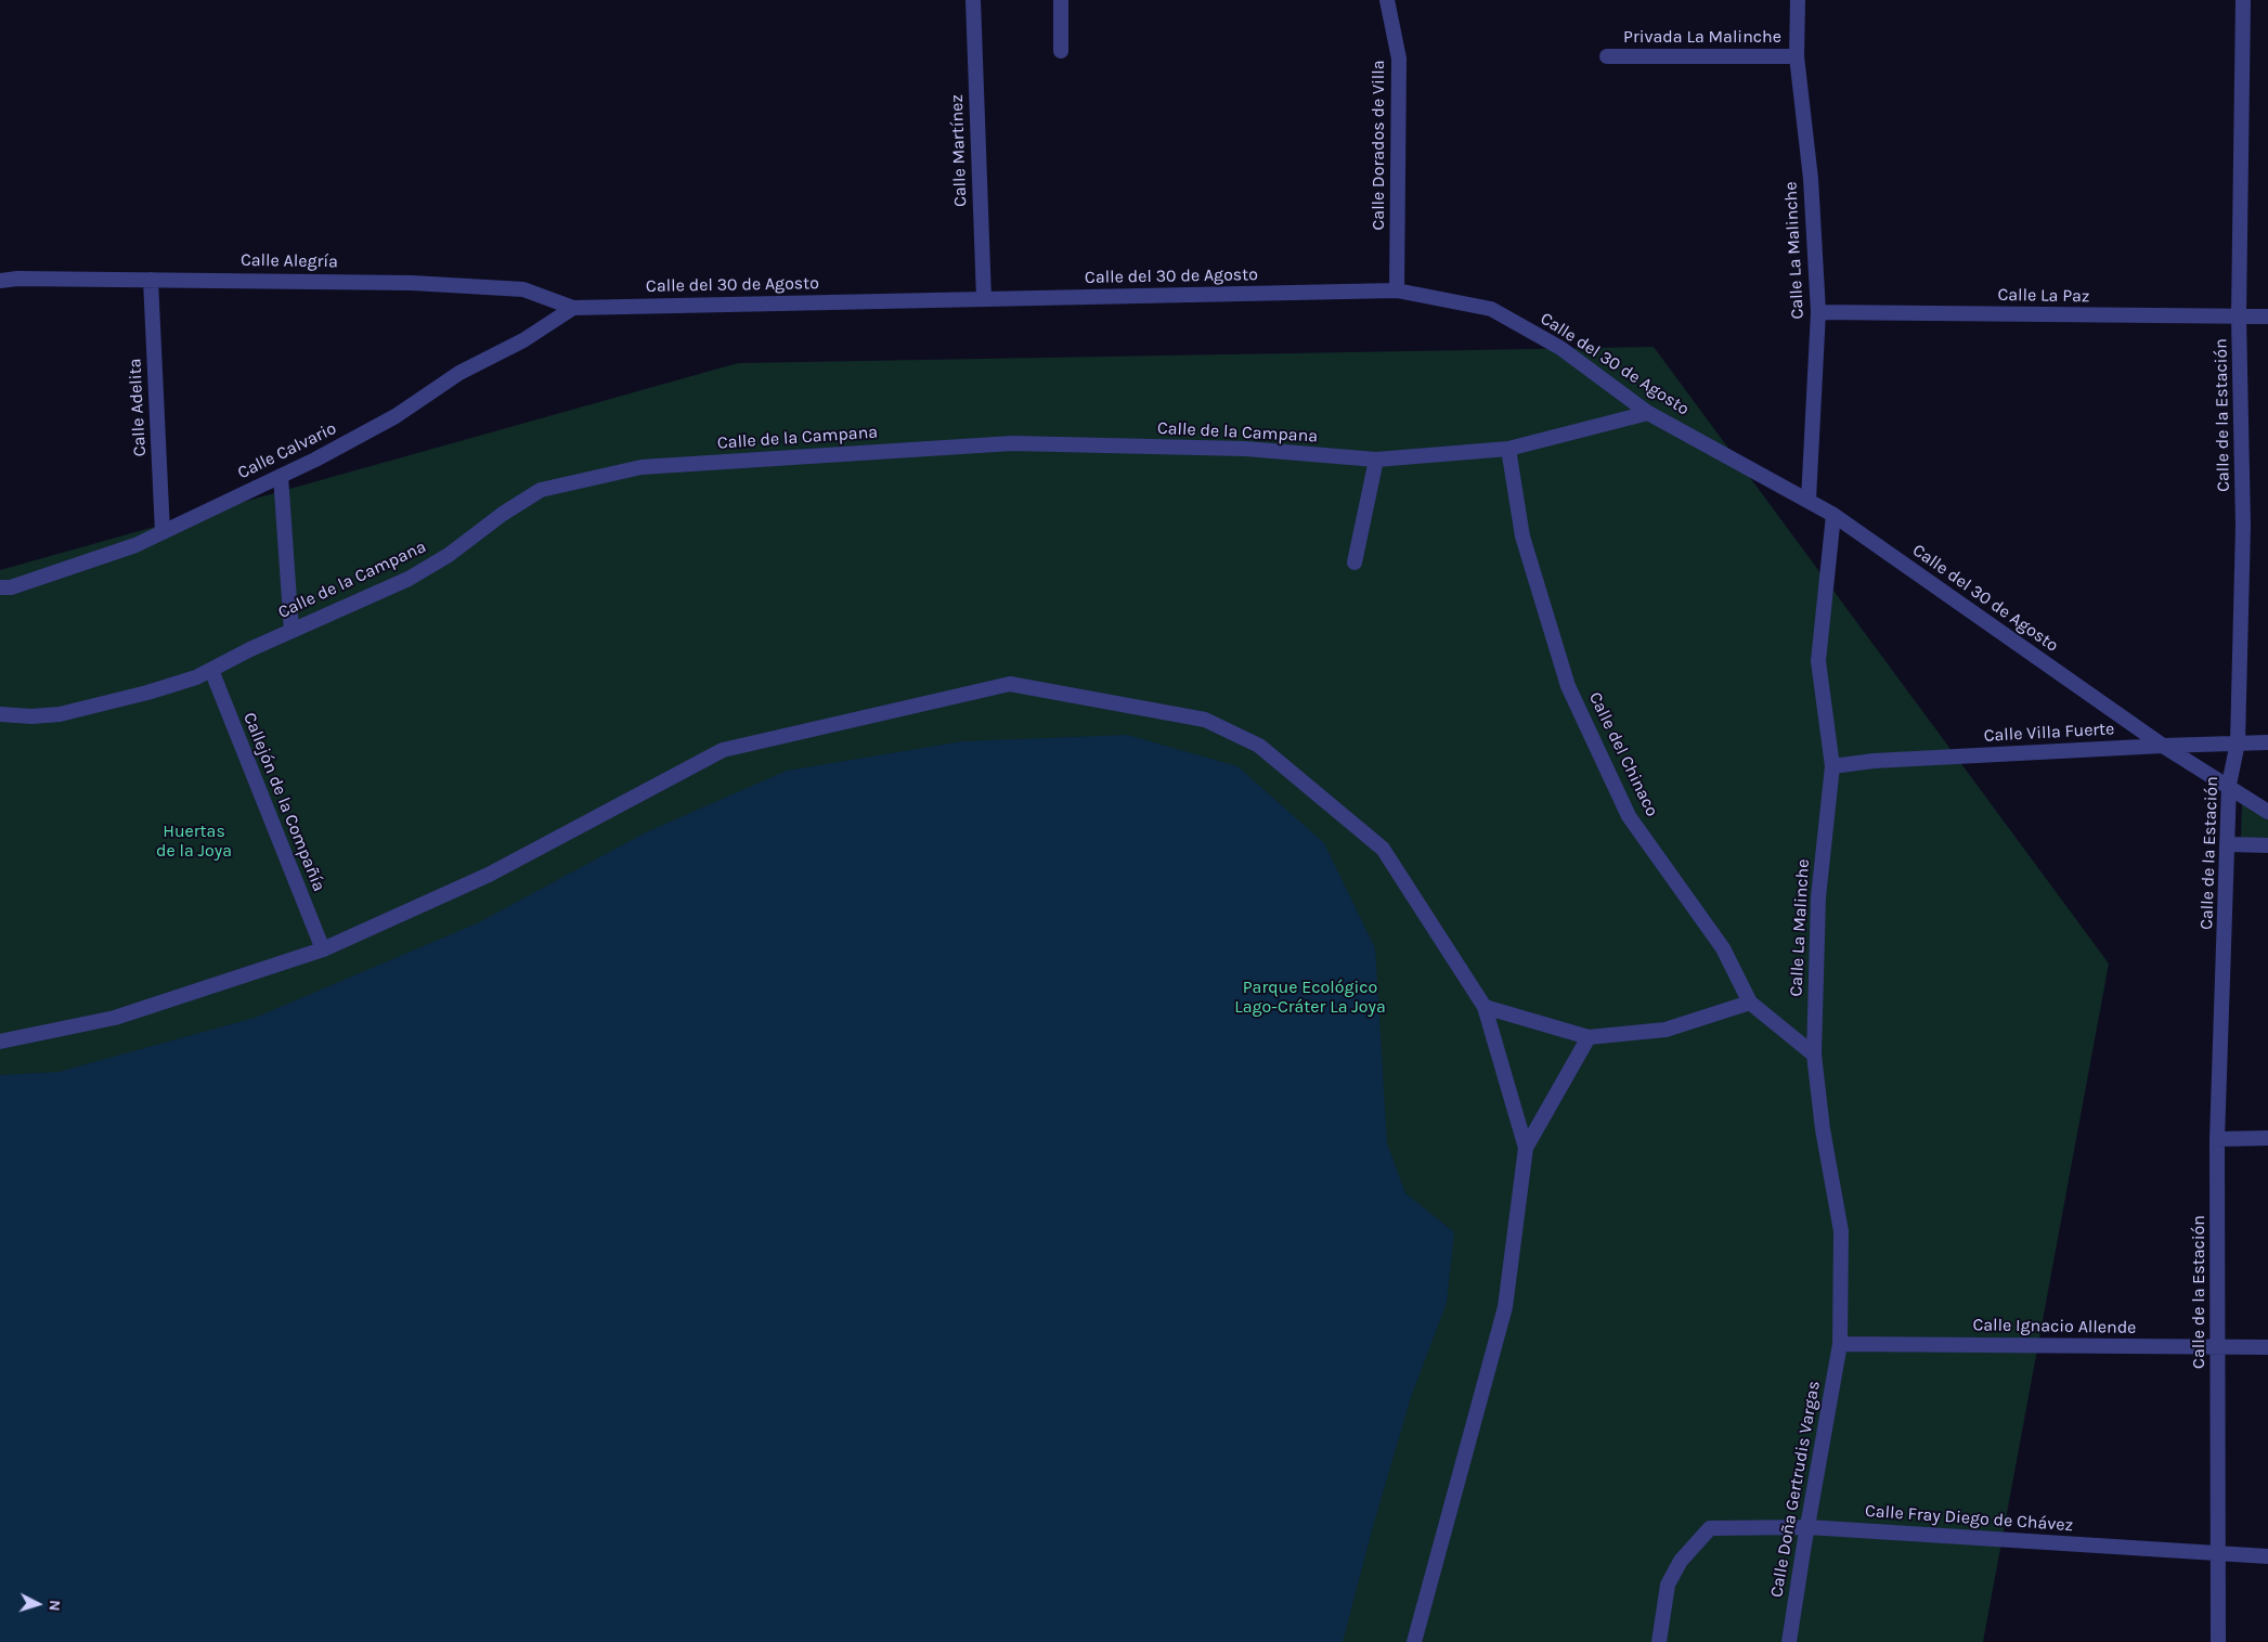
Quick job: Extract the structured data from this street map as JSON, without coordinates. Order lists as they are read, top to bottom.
{
  "streets": {
    "street": [
      "Privada La Malinche",
      "Calle Dorados de Villa",
      "Calle Martínez",
      "Calle La Malinche",
      "Calle Alegría",
      "Calle del 30 de Agosto",
      "Calle La Paz",
      "Calle Adelita",
      "Calle de la Estación",
      "Calle de la Campana",
      "Calle Calvario",
      "Calle Villa Fuerte",
      "Calle del Chinaco",
      "Callejón de la Compañía",
      "Calle Ignacio Allende",
      "Calle Doña Gertrudis Vargas",
      "Calle Fray Diego de Chávez"
    ]
  },
  "crossings": [
    ["Privada La Malinche", "Calle La Malinche"],
    ["Calle Dorados de Villa", "Calle del 30 de Agosto"],
    ["Calle Martínez", "Calle del 30 de Agosto"],
    ["Calle La Malinche", "Calle del 30 de Agosto"],
    ["Calle La Malinche", "Calle La Paz"],
    ["Calle La Malinche", "Calle Villa Fuerte"],
    ["Calle La Malinche", "Calle del Chinaco"],
    ["Calle La Malinche", "Calle Ignacio Allende"],
    ["Calle La Malinche", "Calle Doña Gertrudis Vargas"],
    ["Calle Alegría", "Calle del 30 de Agosto"],
    ["Calle Alegría", "Calle Adelita"],
    ["Calle Alegría", "Calle Calvario"],
    ["Calle del 30 de Agosto", "Calle de la Estación"],
    ["Calle del 30 de Agosto", "Calle de la Campana"],
    ["Calle del 30 de Agosto", "Calle Calvario"],
    ["Calle del 30 de Agosto", "Calle Villa Fuerte"],
    ["Calle La Paz", "Calle de la Estación"],
    ["Calle Adelita", "Calle Calvario"],
    ["Calle de la Estación", "Calle Villa Fuerte"],
    ["Calle de la Estación", "Calle Ignacio Allende"],
    ["Calle de la Estación", "Calle Fray Diego de Chávez"],
    ["Calle de la Campana", "Calle del Chinaco"],
    ["Calle de la Campana", "Callejón de la Compañía"],
    ["Calle Ignacio Allende", "Calle Doña Gertrudis Vargas"],
    ["Calle Doña Gertrudis Vargas", "Calle Fray Diego de Chávez"]
  ],
  "parks": ["Huertas de la Joya", "Parque Ecológico Lago-Cráter La Joya"],
  "north": "right"
}
